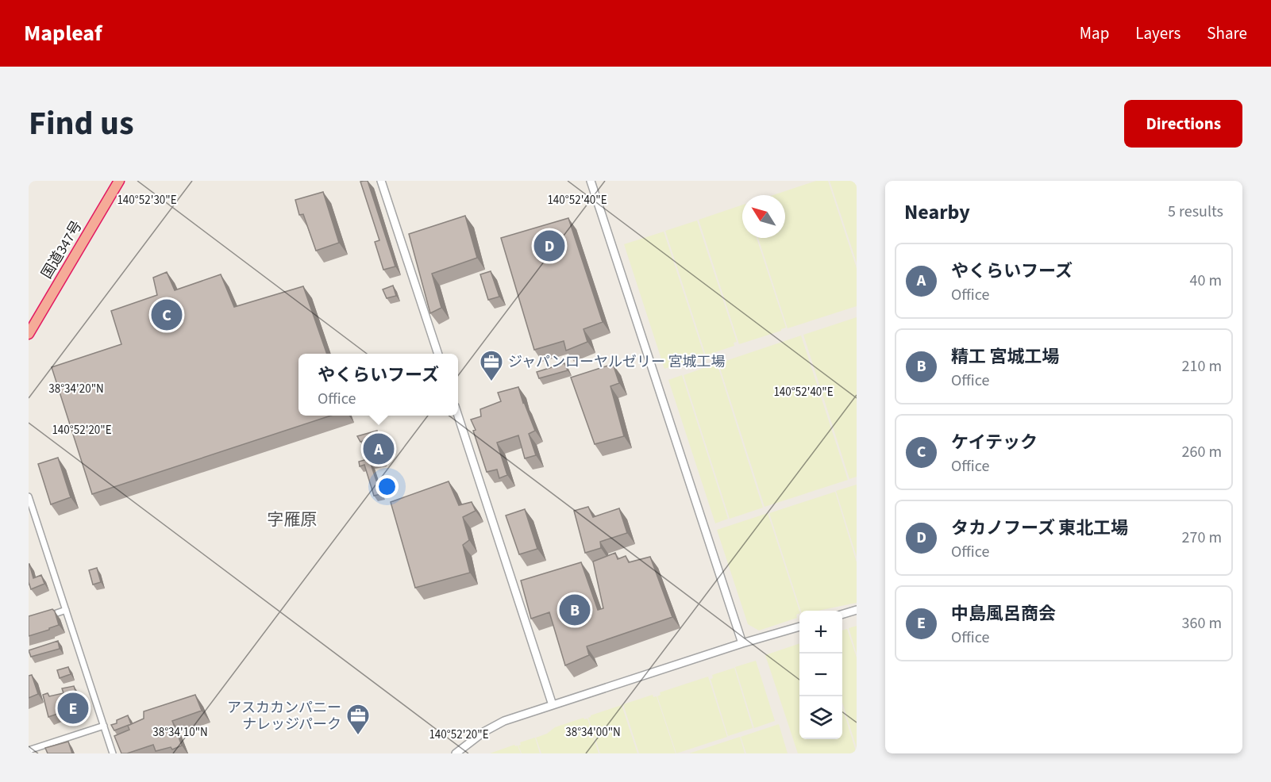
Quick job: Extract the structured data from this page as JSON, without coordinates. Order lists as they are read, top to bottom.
{
  "streets": {
    "highway": ["国道347号"]
  },
  "districts": ["字雁原"],
  "places": {
    "office": ["ジャパンローヤルゼリー 宮城工場", "アスカカンパニー ナレッジパーク"]
  },
  "north": "top left",
  "page": {
    "header": "Mapleaf",
    "nav": ["Map", "Layers", "Share"],
    "title": "Find us",
    "buttons": "Directions",
    "heading": ["Nearby", "5 results"],
    "pins": [
      "D",
      "C",
      "A",
      "B",
      "E"
    ],
    "list": [
      {
        "mark": "A",
        "name": "やくらいフーズ",
        "note": "Office",
        "value": "40 m"
      },
      {
        "mark": "B",
        "name": "精工 宮城工場",
        "note": "Office",
        "value": "210 m"
      },
      {
        "mark": "C",
        "name": "ケイテック",
        "note": "Office",
        "value": "260 m"
      },
      {
        "mark": "D",
        "name": "タカノフーズ 東北工場",
        "note": "Office",
        "value": "270 m"
      },
      {
        "mark": "E",
        "name": "中島風呂商会",
        "note": "Office",
        "value": "360 m"
      }
    ],
    "popup": ["やくらいフーズ", "Office"],
    "map_buttons": ["+", "−"]
  },
  "coordinates": [
    "140°52'30\"E",
    "140°52'40\"E",
    "38°34'20\"N",
    "140°52'20\"E",
    "38°34'10\"N",
    "38°34'00\"N"
  ]
}
